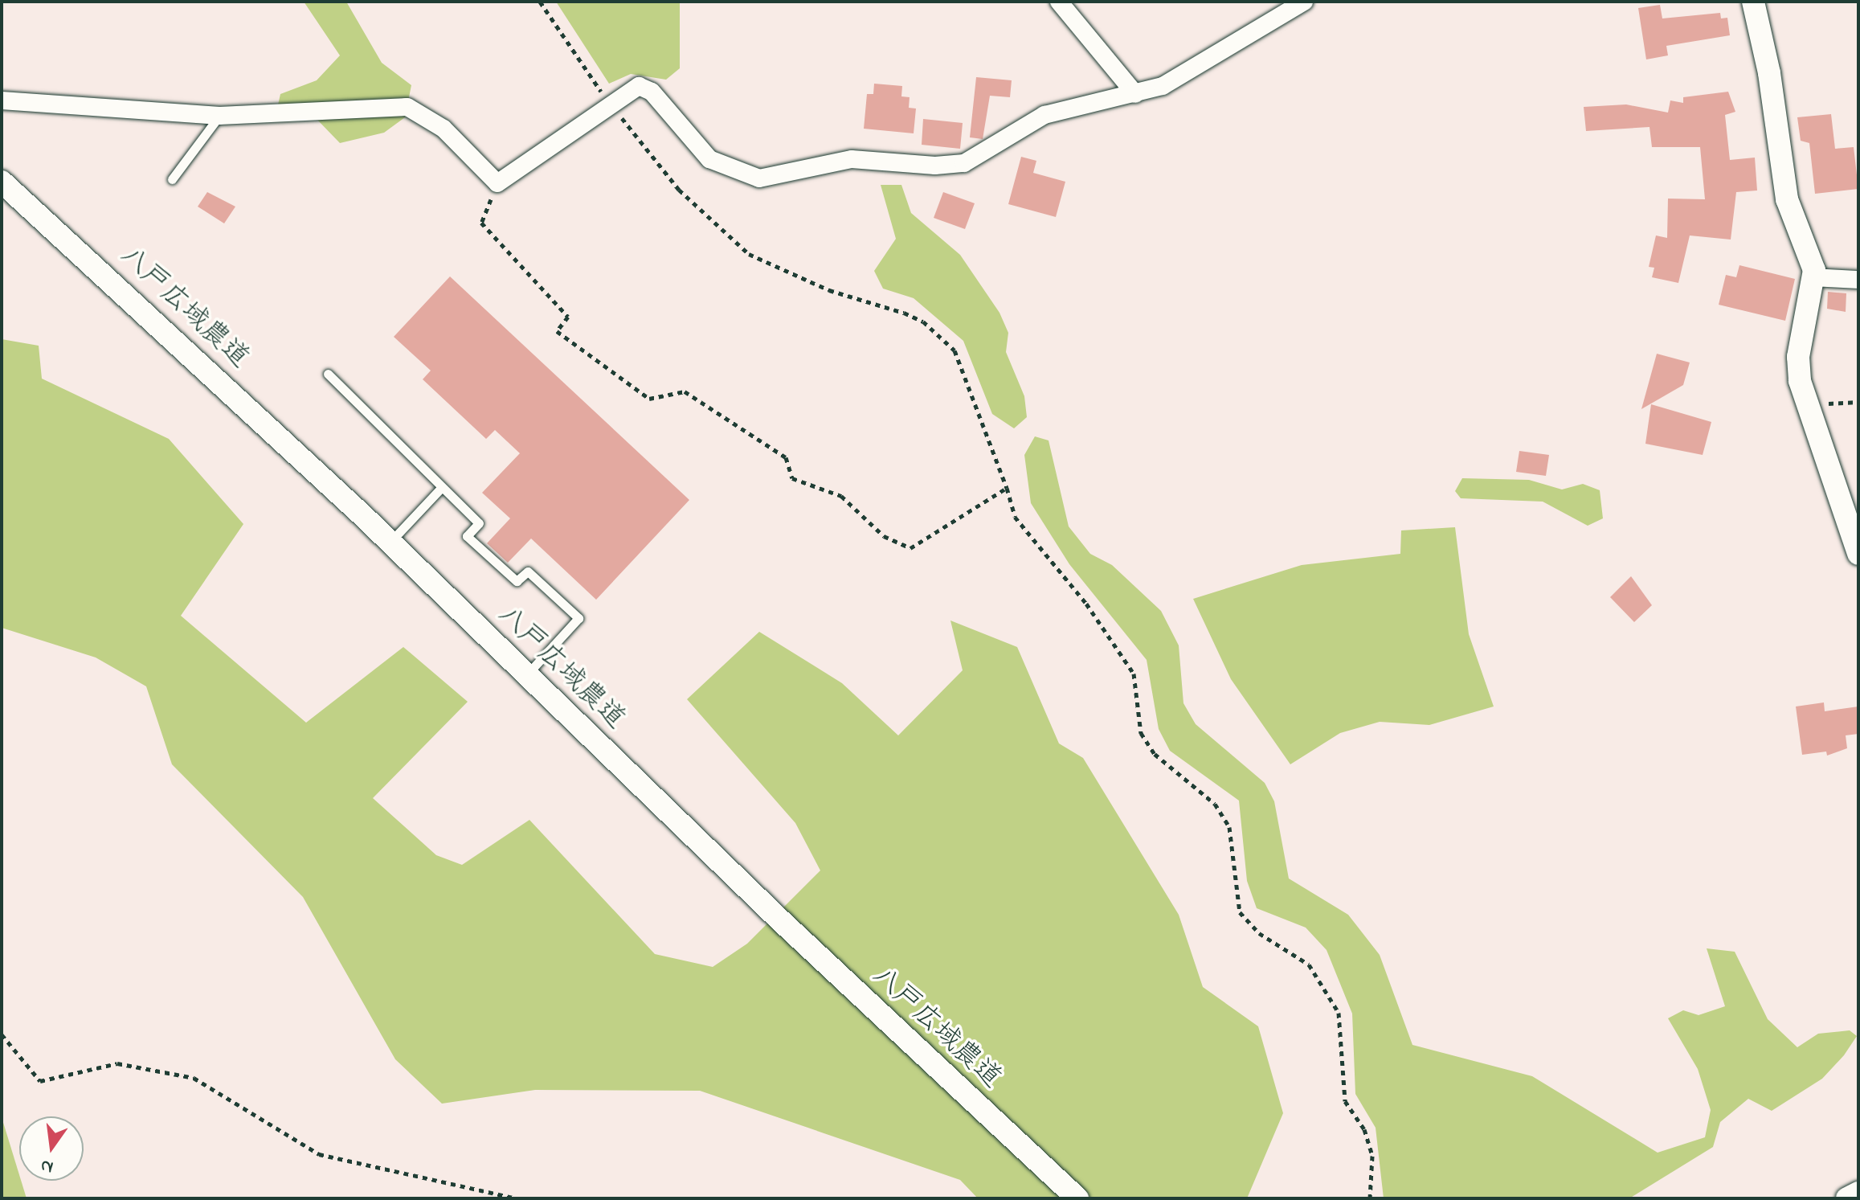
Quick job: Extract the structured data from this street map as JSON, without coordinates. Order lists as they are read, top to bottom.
{
  "streets": {
    "street": ["八戸広域農道"]
  },
  "north": "bottom"
}
